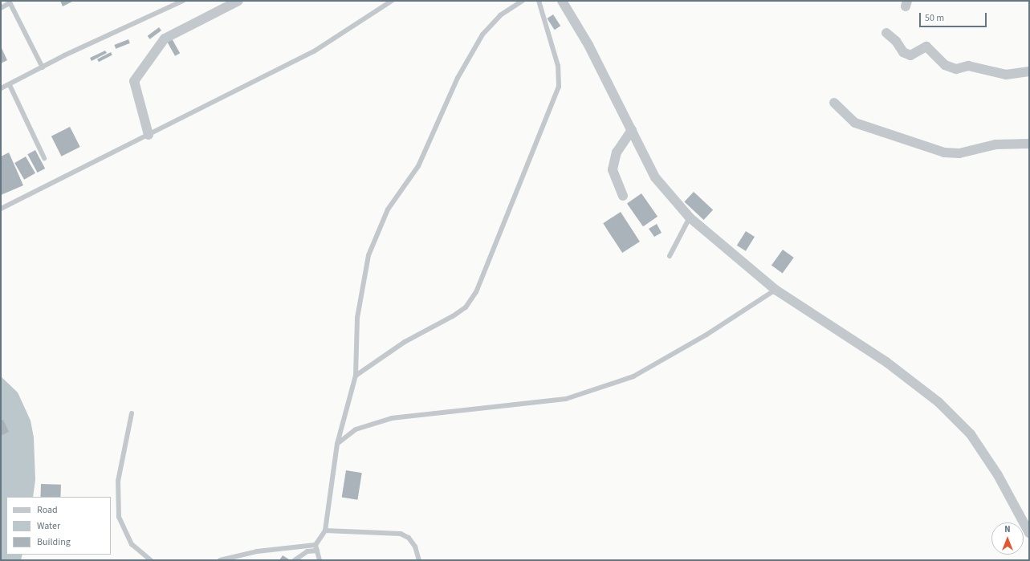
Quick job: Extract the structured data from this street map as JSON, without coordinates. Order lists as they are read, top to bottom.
{
  "legend": ["Road", "Water", "Building"],
  "scale_bar": "50 m",
  "north": "top"
}
